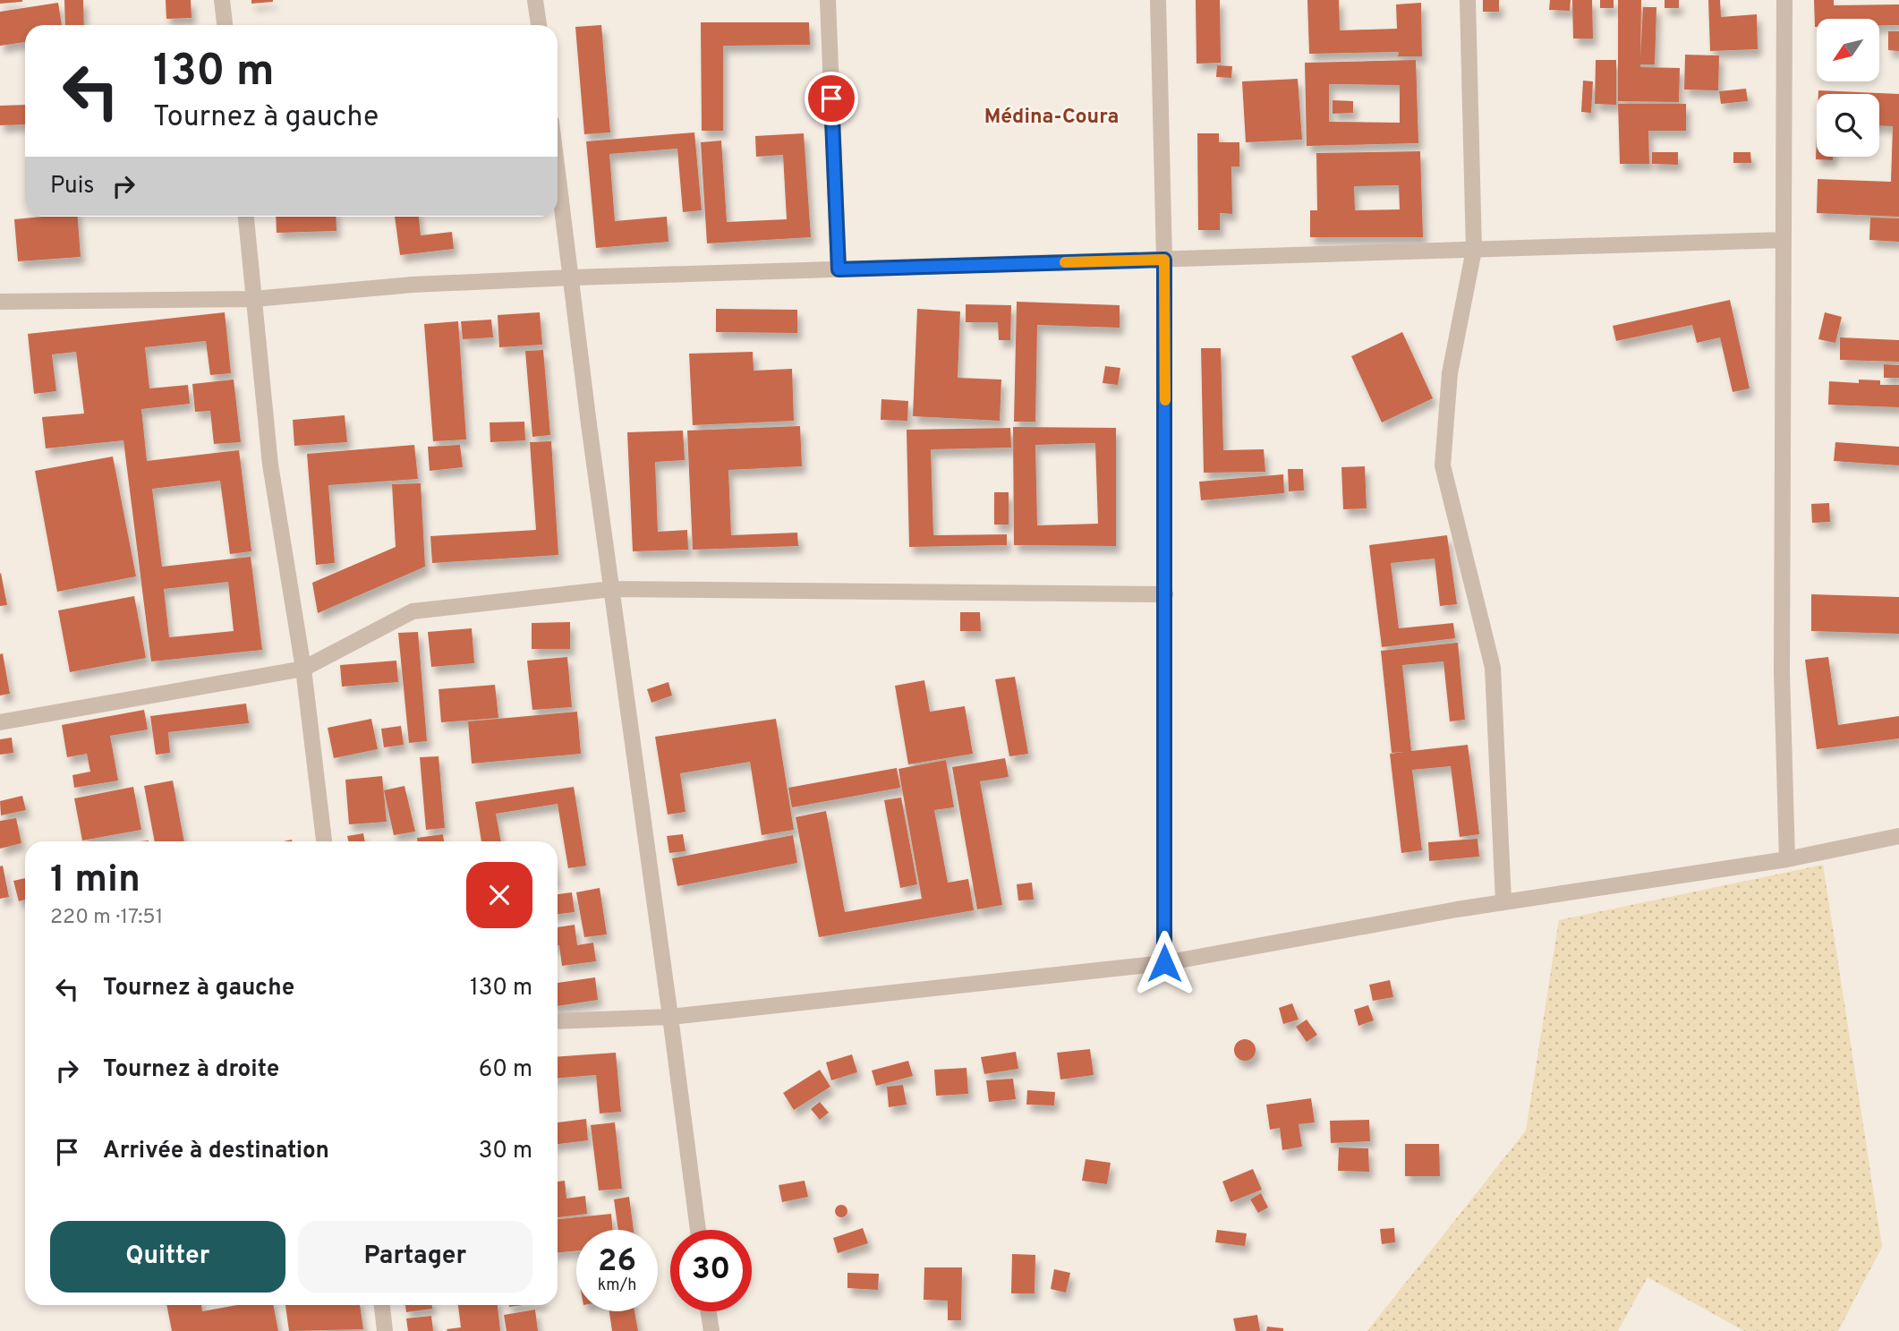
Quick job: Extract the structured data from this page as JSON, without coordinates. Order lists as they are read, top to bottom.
{
  "districts": ["Médina-Coura"],
  "north": "bottom left",
  "page": {
    "turn": ["130 m", "Tournez à gauche"],
    "then": "Puis",
    "heading": ["1 min", "220 m · 17:51"],
    "list": [
      {
        "name": "Tournez à gauche",
        "value": "130 m"
      },
      {
        "name": "Tournez à droite",
        "value": "60 m"
      },
      {
        "name": "Arrivée à destination",
        "value": "30 m"
      }
    ],
    "buttons": ["Quitter", "Partager"],
    "speed": "26 km/h",
    "limit": "30"
  }
}
